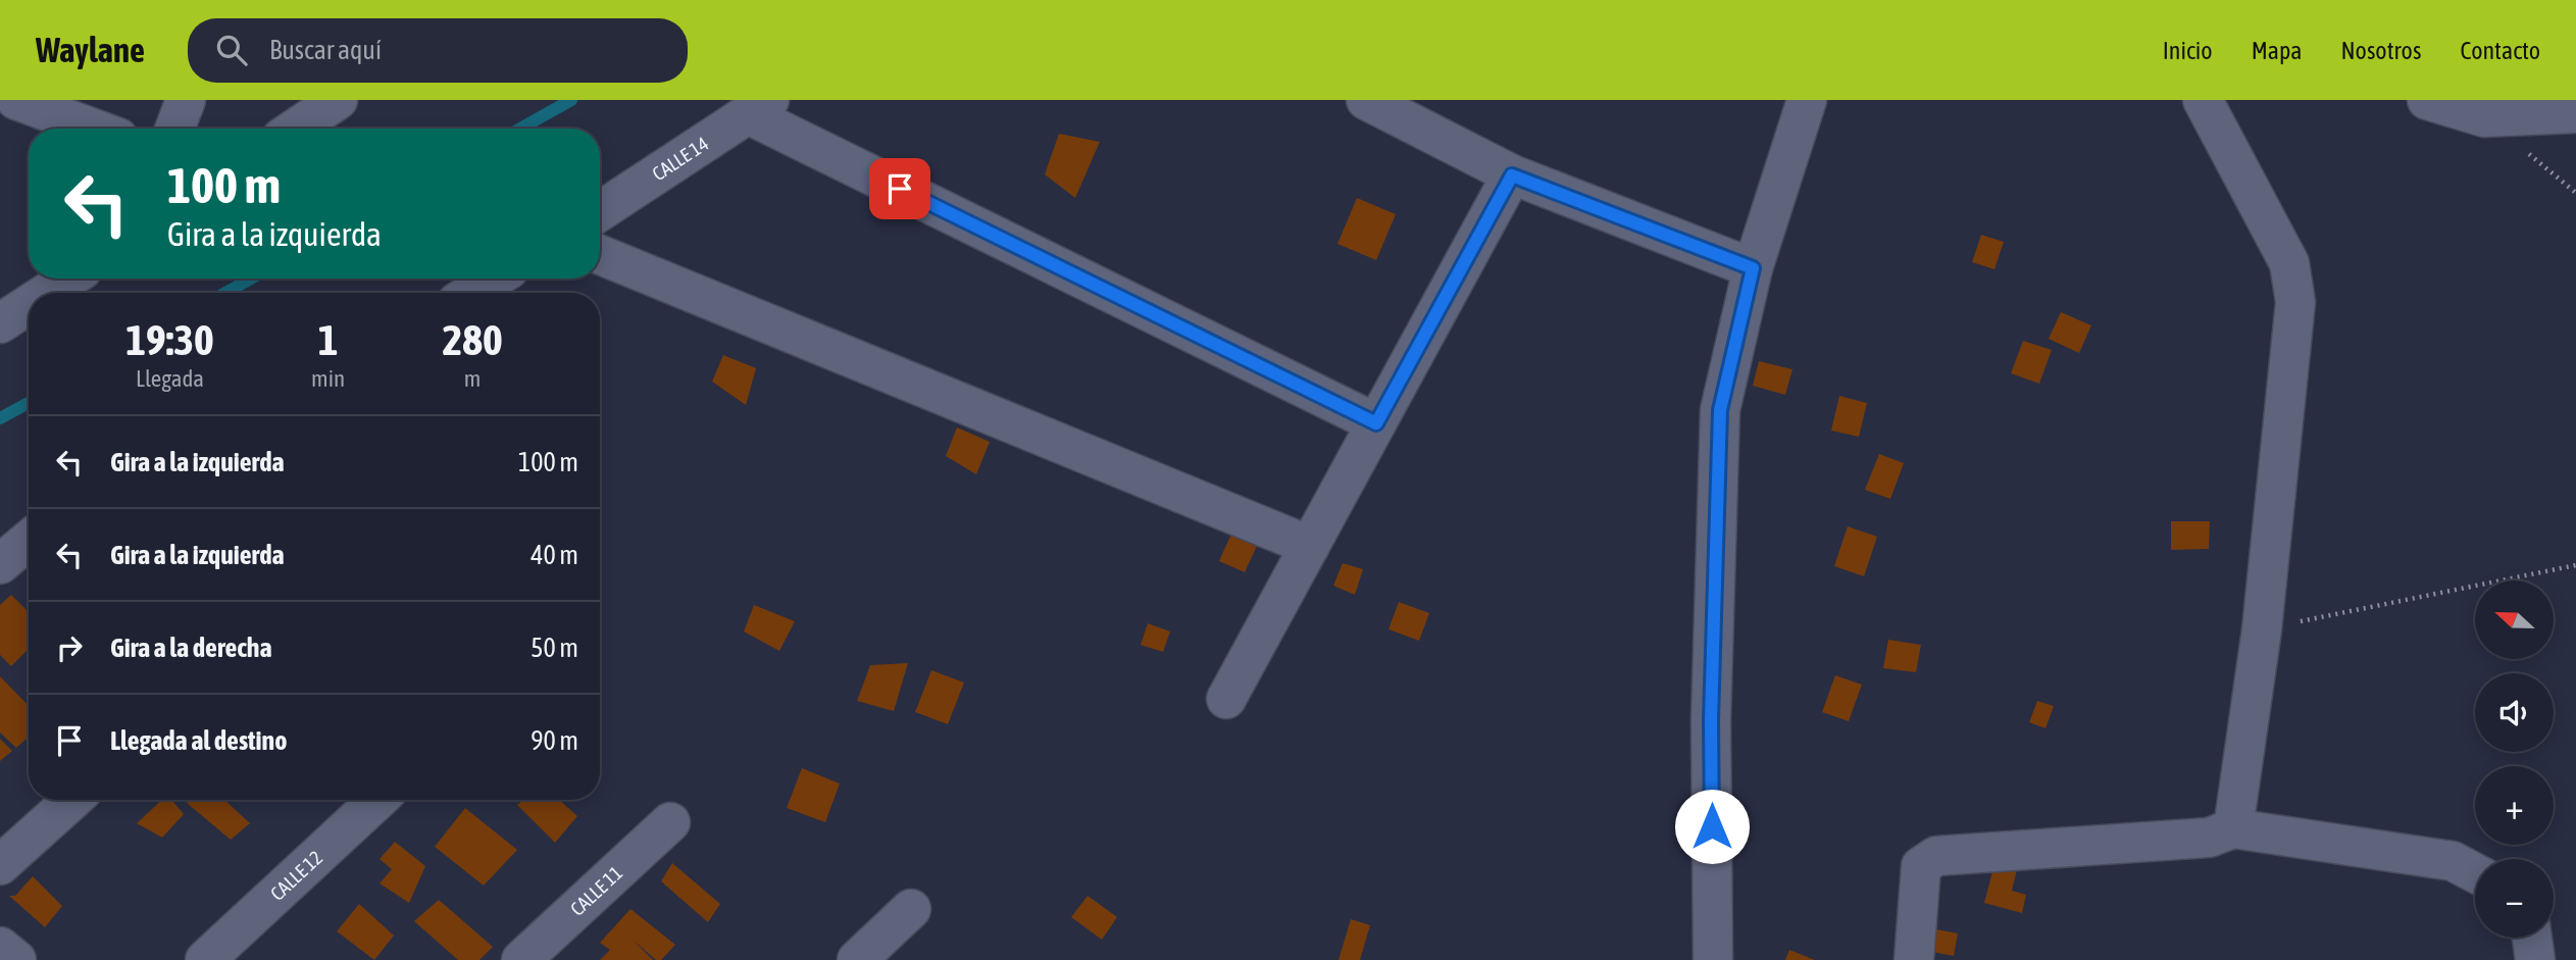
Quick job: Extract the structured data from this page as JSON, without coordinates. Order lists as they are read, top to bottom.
{
  "streets": {
    "street": ["CALLE 14", "CALLE 12", "CALLE 11"]
  },
  "north": "left",
  "page": {
    "header": "Waylane",
    "search": "Buscar aquí",
    "nav": [
      "Inicio",
      "Mapa",
      "Nosotros",
      "Contacto"
    ],
    "turn": ["100 m", "Gira a la izquierda"],
    "eta": [
      "19:30",
      "Llegada",
      "1",
      "min",
      "280",
      "m"
    ],
    "list": [
      {
        "name": "Gira a la izquierda",
        "value": "100 m"
      },
      {
        "name": "Gira a la izquierda",
        "value": "40 m"
      },
      {
        "name": "Gira a la derecha",
        "value": "50 m"
      },
      {
        "name": "Llegada al destino",
        "value": "90 m"
      }
    ],
    "map_buttons": ["+", "−"]
  }
}
